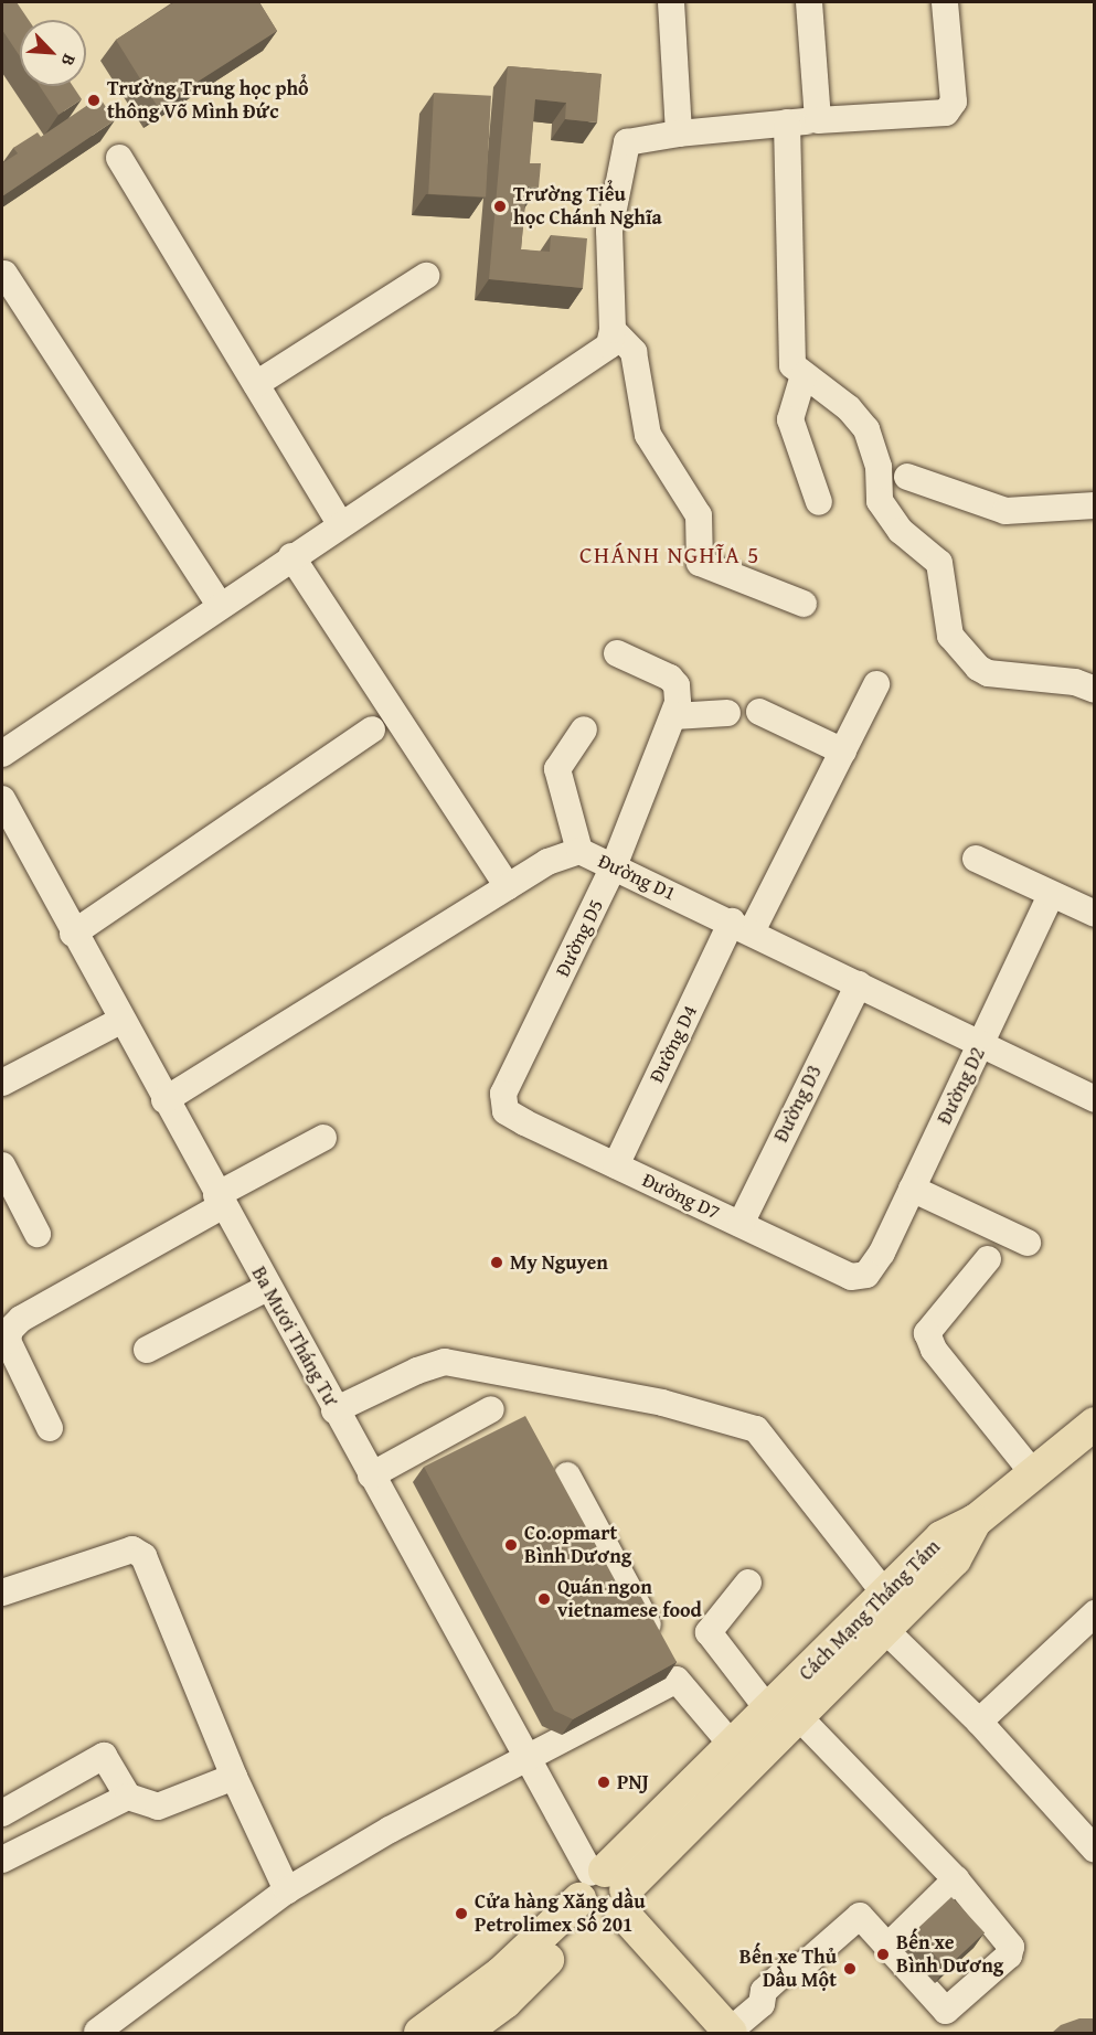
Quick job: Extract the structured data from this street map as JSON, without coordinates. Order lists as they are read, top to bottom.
{
  "streets": {
    "main road": ["Ba Mươi Tháng Tư", "Cách Mạng Tháng Tám"],
    "street": [
      "Đường D1",
      "Đường D5",
      "Đường D4",
      "Đường D2",
      "Đường D3",
      "Đường D7"
    ]
  },
  "crossings": [
    ["Đường D1", "Đường D5"],
    ["Đường D1", "Đường D4"],
    ["Đường D1", "Đường D2"],
    ["Đường D1", "Đường D3"],
    ["Đường D1", "Ba Mươi Tháng Tư"],
    ["Đường D5", "Đường D7"],
    ["Đường D4", "Đường D7"],
    ["Đường D2", "Đường D7"],
    ["Đường D3", "Đường D7"],
    ["Ba Mươi Tháng Tư", "Cách Mạng Tháng Tám"]
  ],
  "districts": ["CHÁNH NGHĨA 5"],
  "places": [
    "Trường Trung học phổ thông Võ Mình Đức",
    "Trường Tiểu học Chánh Nghĩa",
    "My Nguyen",
    "Co.opmart Bình Dương",
    "Quán ngon vietnamese food",
    "PNJ",
    "Cửa hàng Xăng dầu Petrolimex Số 201",
    "Bến xe Bình Dương",
    "Bến xe Thủ Dầu Một"
  ],
  "north": "bottom right"
}
